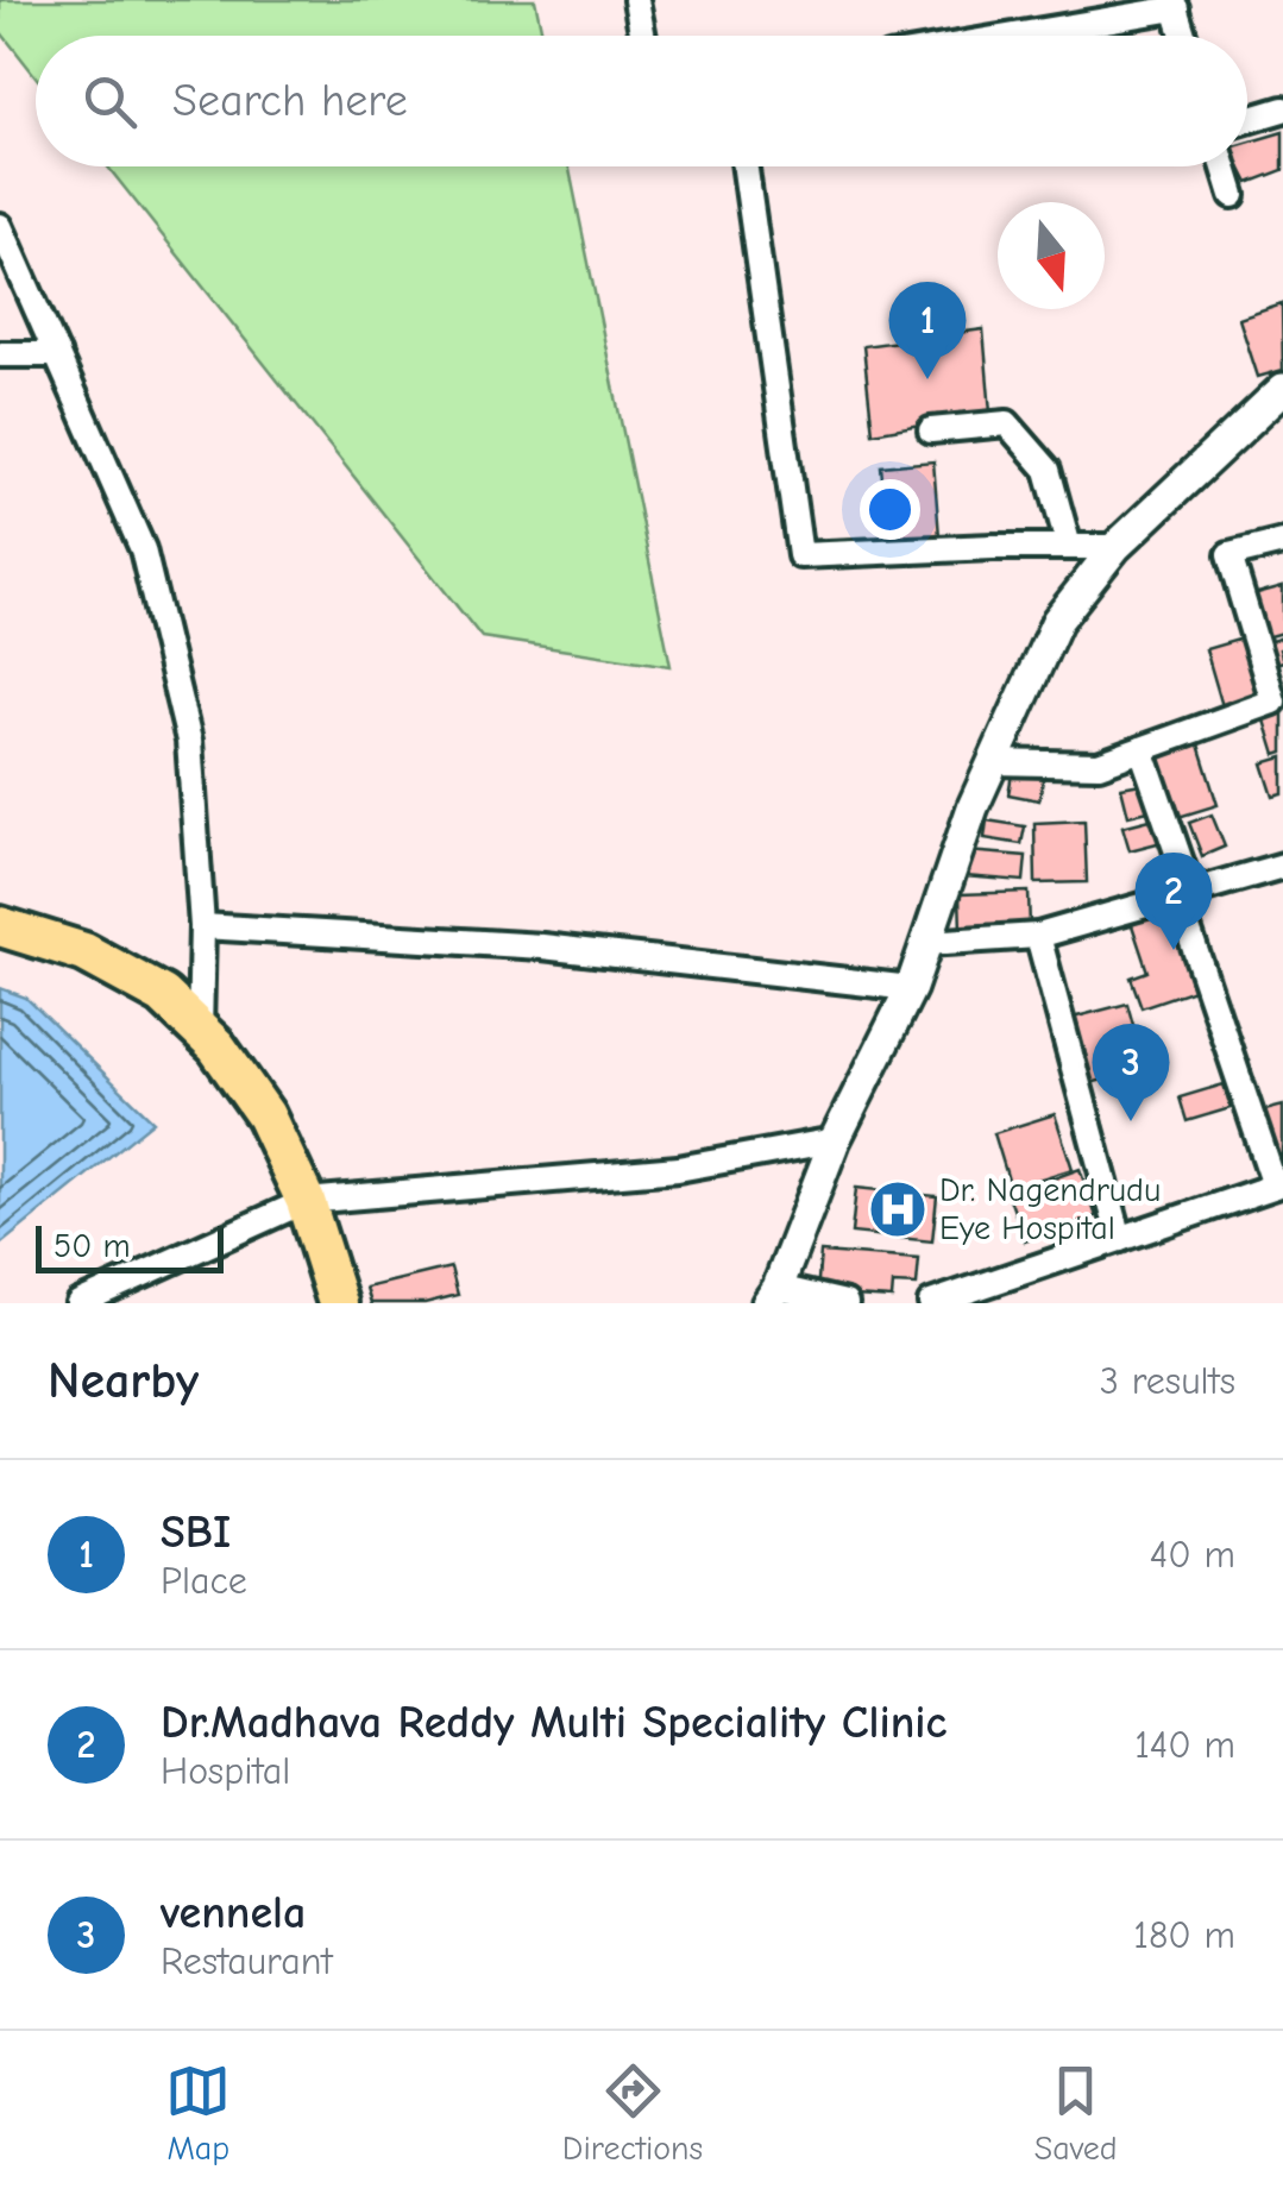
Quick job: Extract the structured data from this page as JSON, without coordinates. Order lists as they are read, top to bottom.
{
  "places": {
    "hospital": ["Dr. Nagendrudu Eye Hospital"]
  },
  "scale_bar": "50 m",
  "north": "bottom",
  "page": {
    "search": "Search here",
    "pins": ["1", "2", "3"],
    "scale": "50 m",
    "heading": ["Nearby", "3 results"],
    "list": [
      {
        "mark": "1",
        "name": "SBI",
        "note": "Place",
        "value": "40 m"
      },
      {
        "mark": "2",
        "name": "Dr.Madhava Reddy Multi Speciality Clinic",
        "note": "Hospital",
        "value": "140 m"
      },
      {
        "mark": "3",
        "name": "vennela",
        "note": "Restaurant",
        "value": "180 m"
      }
    ],
    "nav": ["Map", "Directions", "Saved"]
  }
}
